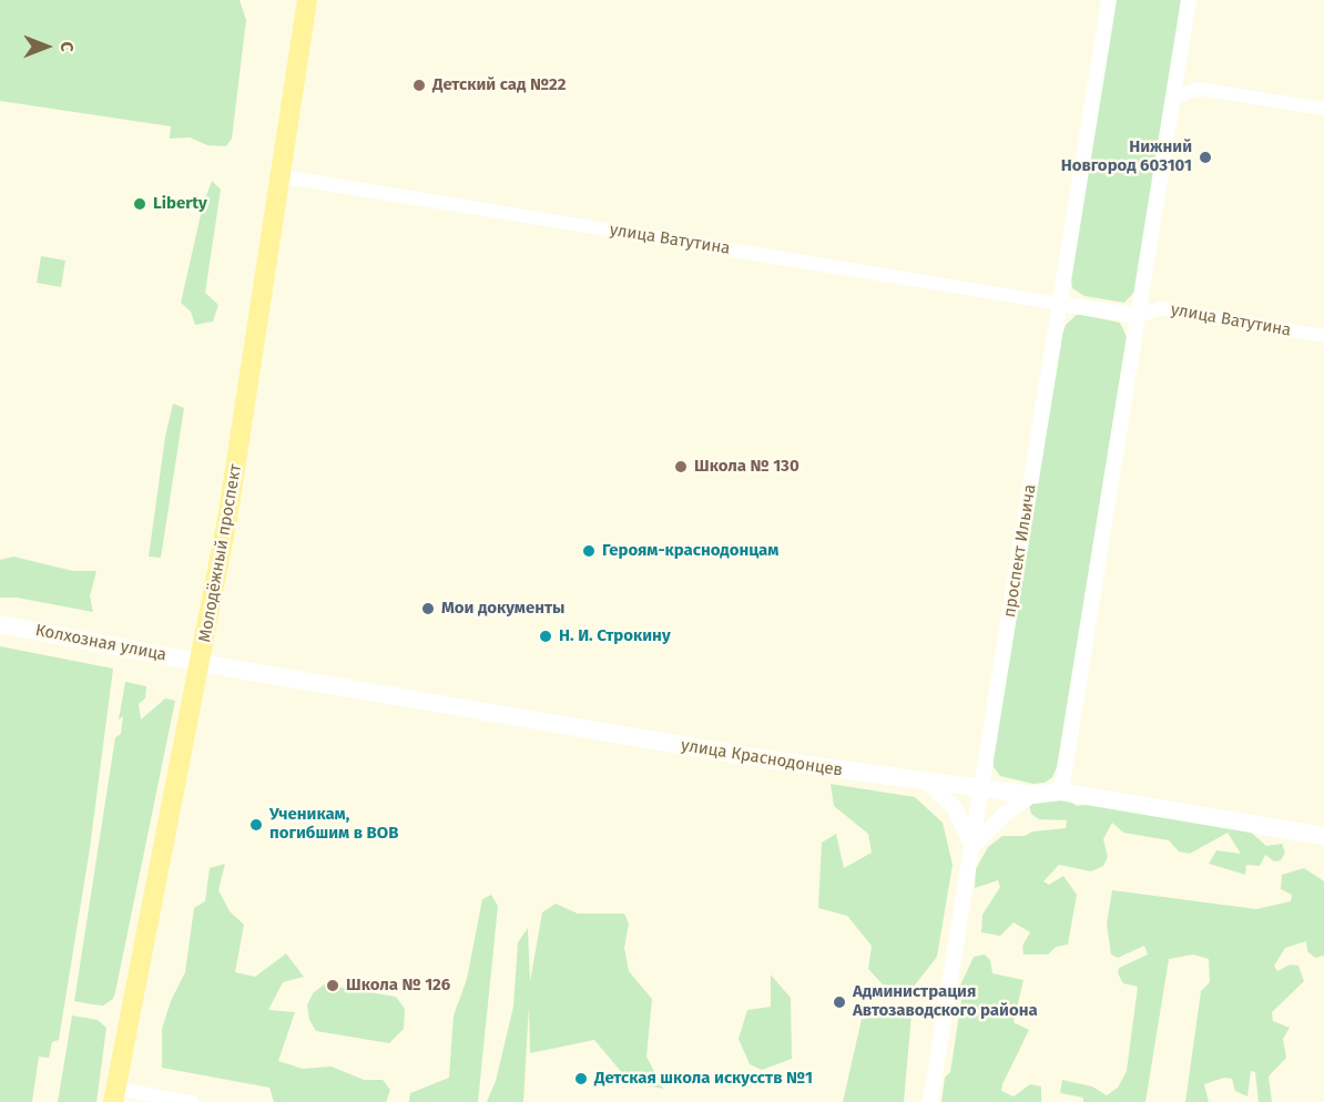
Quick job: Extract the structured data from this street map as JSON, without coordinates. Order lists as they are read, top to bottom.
{
  "streets": {
    "main road": ["Молодёжный проспект", "Колхозная улица", "улица Краснодонцев"],
    "street": ["улица Ватутина", "проспект Ильича"]
  },
  "crossings": [
    ["улица Ватутина", "проспект Ильича"],
    ["улица Ватутина", "Молодёжный проспект"],
    ["проспект Ильича", "улица Краснодонцев"],
    ["Молодёжный проспект", "Колхозная улица"],
    ["Молодёжный проспект", "улица Краснодонцев"],
    ["Колхозная улица", "улица Краснодонцев"]
  ],
  "places": [
    "Детский сад №22",
    "Нижний Новгород 603101",
    "Liberty",
    "Школа № 130",
    "Героям-краснодонцам",
    "Мои документы",
    "Н. И. Строкину",
    "Ученикам, погибшим в ВОВ",
    "Школа № 126",
    "Администрация Автозаводского района",
    "Детская школа искусств №1"
  ],
  "north": "right"
}
